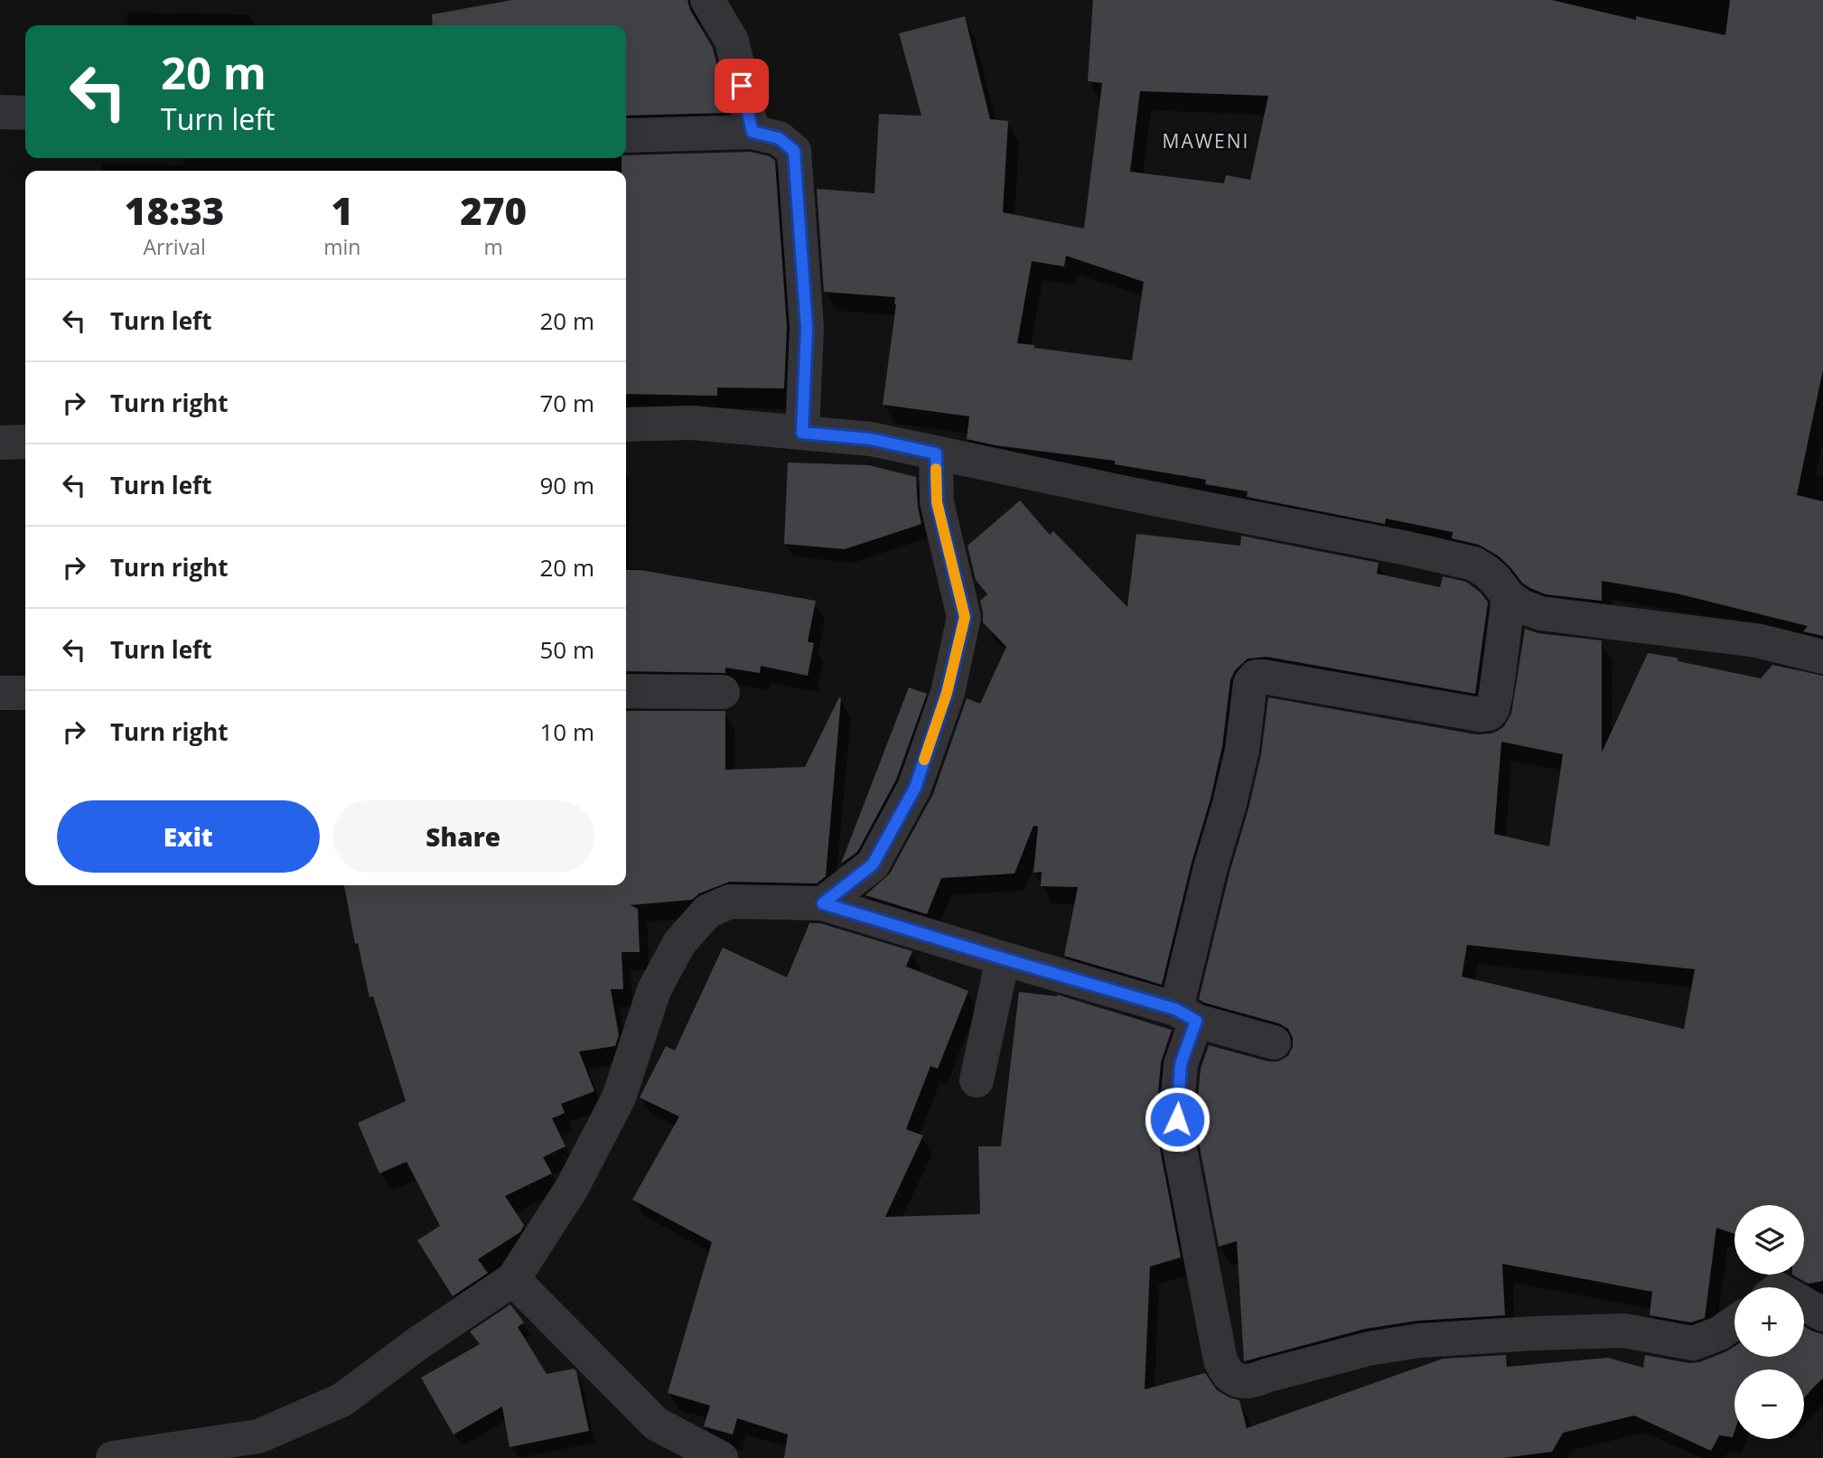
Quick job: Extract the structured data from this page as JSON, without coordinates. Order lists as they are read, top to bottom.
{
  "districts": ["MAWENI"],
  "page": {
    "turn": ["20 m", "Turn left"],
    "eta": [
      "18:33",
      "Arrival",
      "1",
      "min",
      "270",
      "m"
    ],
    "list": [
      {
        "name": "Turn left",
        "value": "20 m"
      },
      {
        "name": "Turn right",
        "value": "70 m"
      },
      {
        "name": "Turn left",
        "value": "90 m"
      },
      {
        "name": "Turn right",
        "value": "20 m"
      },
      {
        "name": "Turn left",
        "value": "50 m"
      },
      {
        "name": "Turn right",
        "value": "10 m"
      }
    ],
    "buttons": ["Exit", "Share"],
    "map_buttons": ["+", "−"]
  }
}
